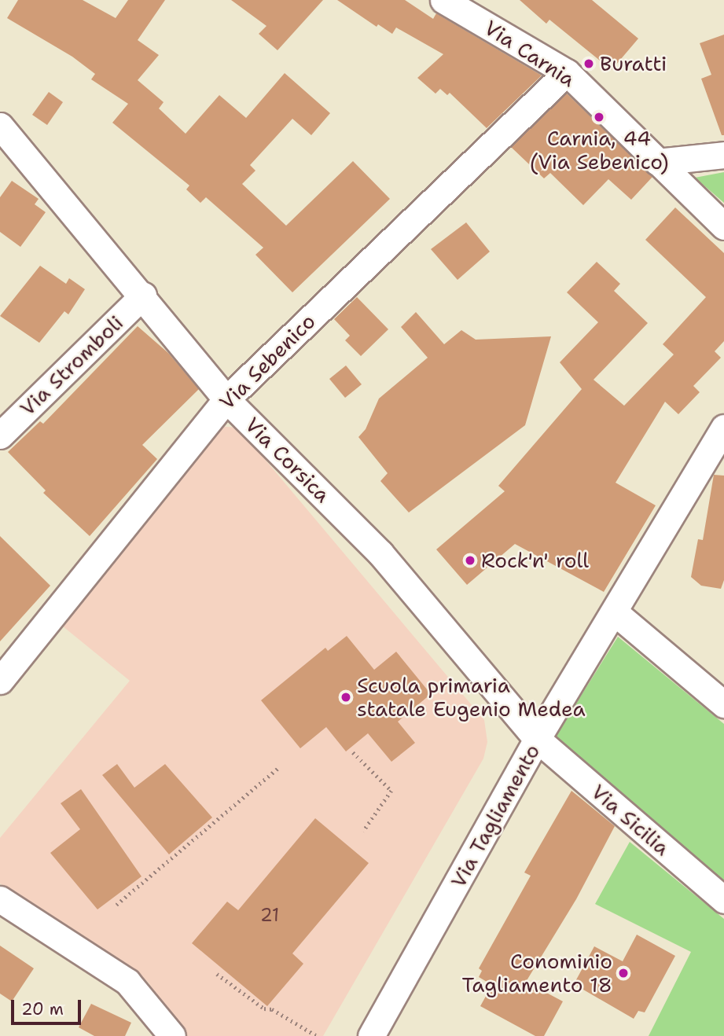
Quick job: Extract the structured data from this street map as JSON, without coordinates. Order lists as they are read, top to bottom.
{
  "streets": {
    "street": [
      "Via Carnia",
      "Via Sebenico",
      "Via Stromboli",
      "Via Corsica",
      "Via Tagliamento",
      "Via Sicilia"
    ]
  },
  "crossings": [
    ["Via Carnia", "Via Sebenico"],
    ["Via Sebenico", "Via Corsica"],
    ["Via Stromboli", "Via Corsica"],
    ["Via Corsica", "Via Tagliamento"],
    ["Via Corsica", "Via Sicilia"],
    ["Via Tagliamento", "Via Sicilia"]
  ],
  "places": [
    "Buratti",
    "Carnia, 44 (Via Sebenico)",
    "Rock'n' roll",
    "Scuola primaria statale Eugenio Medea",
    "Conominio Tagliamento 18"
  ],
  "house_numbers": ["21"],
  "scale_bar": "20 m"
}
